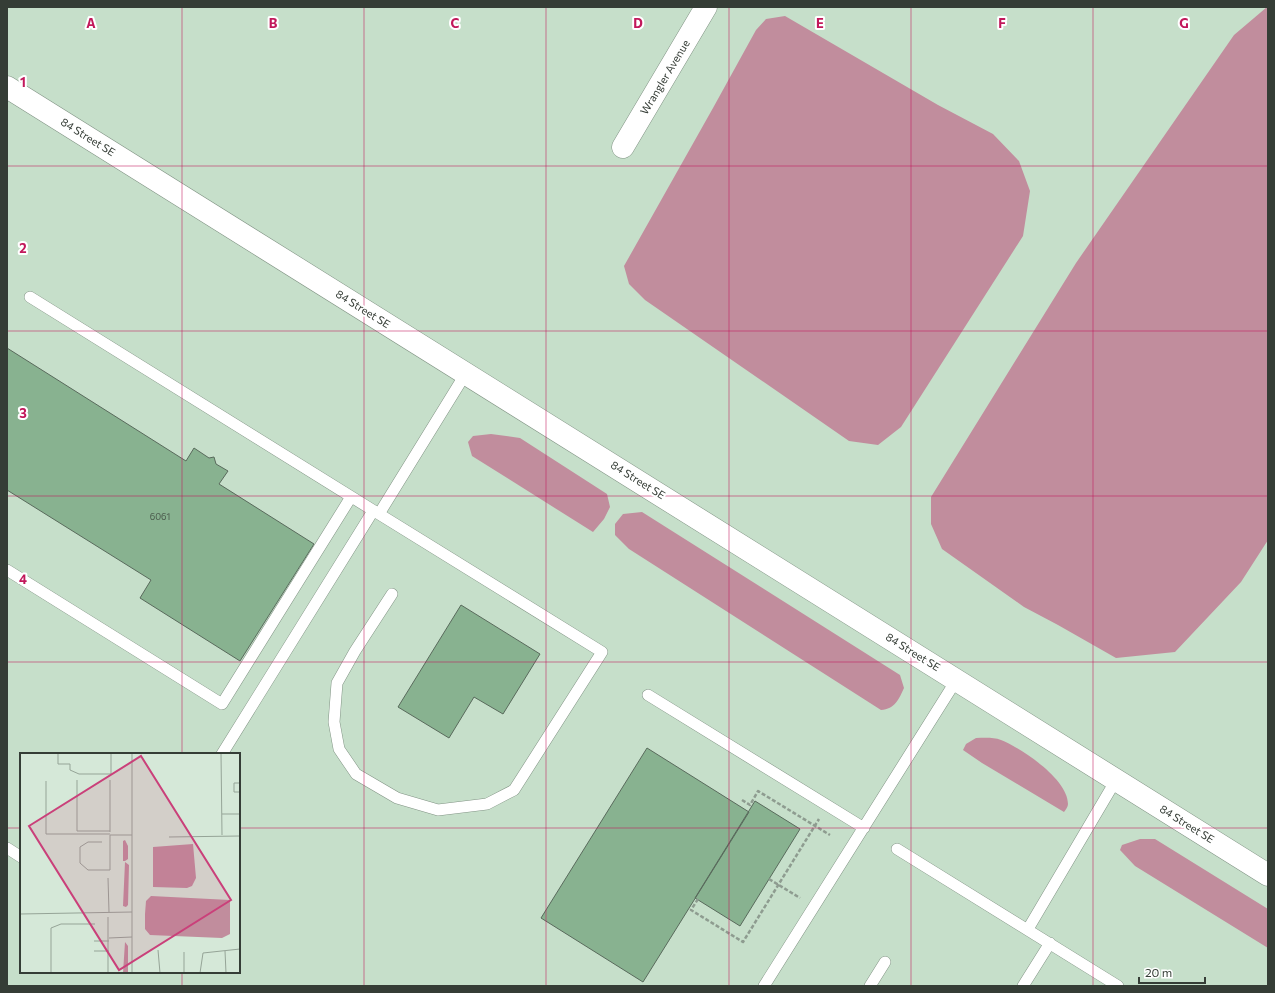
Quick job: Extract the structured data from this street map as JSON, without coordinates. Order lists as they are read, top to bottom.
{
  "streets": {
    "street": ["Wrangler Avenue", "84 Street SE"]
  },
  "house_numbers": ["6061"],
  "scale_bar": "20 m",
  "grid": {
    "columns": [
      "A",
      "B",
      "C",
      "D",
      "E",
      "F",
      "G"
    ],
    "rows": [
      "1",
      "2",
      "3",
      "4"
    ]
  }
}
